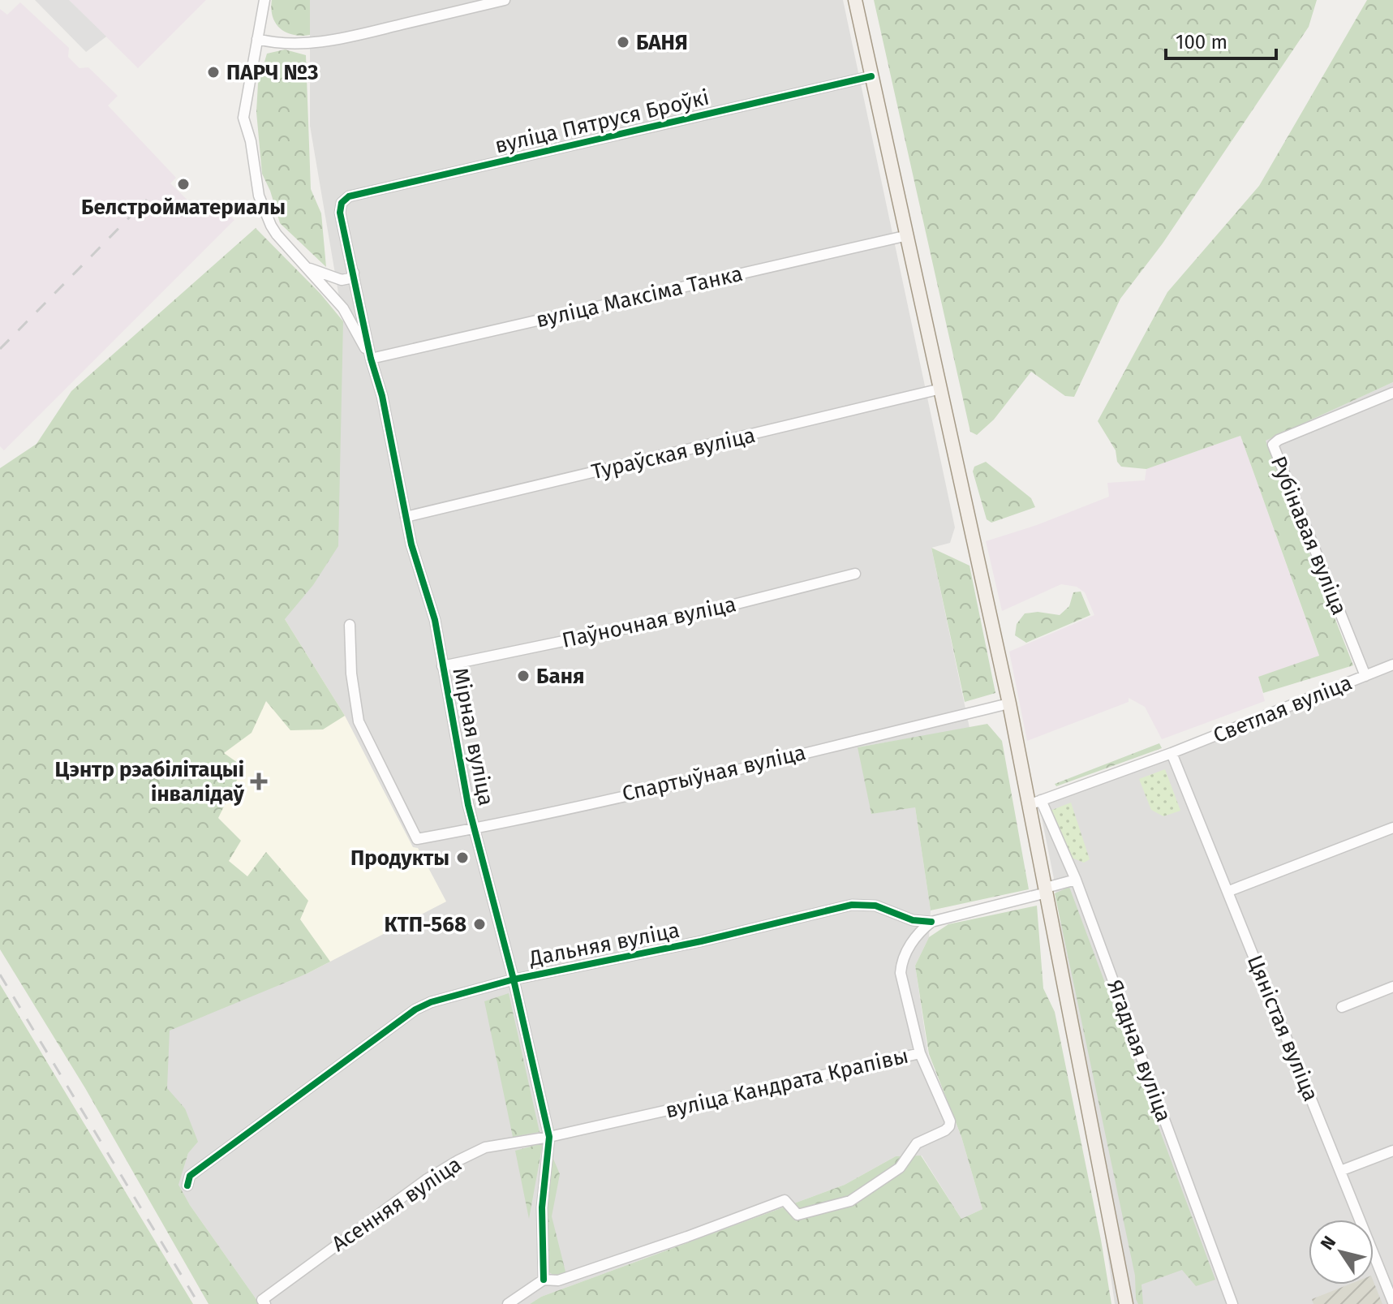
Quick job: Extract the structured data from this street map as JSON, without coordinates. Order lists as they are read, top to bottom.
{
  "streets": {
    "street": [
      "вуліца Пятруся Броўкі",
      "вуліца Максіма Танка",
      "Тураўская вуліца",
      "Рубінавая вуліца",
      "Паўночная вуліца",
      "Светлая вуліца",
      "Мірная вуліца",
      "Спартыўная вуліца",
      "Дальняя вуліца",
      "Цяністая вуліца",
      "Ягадная вуліца",
      "вуліца Кандрата Крапівы",
      "Асенняя вуліца"
    ]
  },
  "crossings": [
    ["вуліца Пятруся Броўкі", "Мірная вуліца"],
    ["вуліца Максіма Танка", "Мірная вуліца"],
    ["Тураўская вуліца", "Мірная вуліца"],
    ["Рубінавая вуліца", "Светлая вуліца"],
    ["Паўночная вуліца", "Мірная вуліца"],
    ["Светлая вуліца", "Цяністая вуліца"],
    ["Светлая вуліца", "Ягадная вуліца"],
    ["Мірная вуліца", "Спартыўная вуліца"],
    ["Мірная вуліца", "Дальняя вуліца"],
    ["Мірная вуліца", "вуліца Кандрата Крапівы"],
    ["Мірная вуліца", "Асенняя вуліца"],
    ["вуліца Кандрата Крапівы", "Асенняя вуліца"]
  ],
  "places": {
    "other": [
      "БАНЯ",
      "ПАРЧ №3",
      "Белстройматериалы",
      "Баня",
      "Продукты",
      "КТП-568"
    ],
    "health": ["Цэнтр рэабілітацыі інвалідаў"]
  },
  "scale_bar": "100 m",
  "north": "top left"
}
